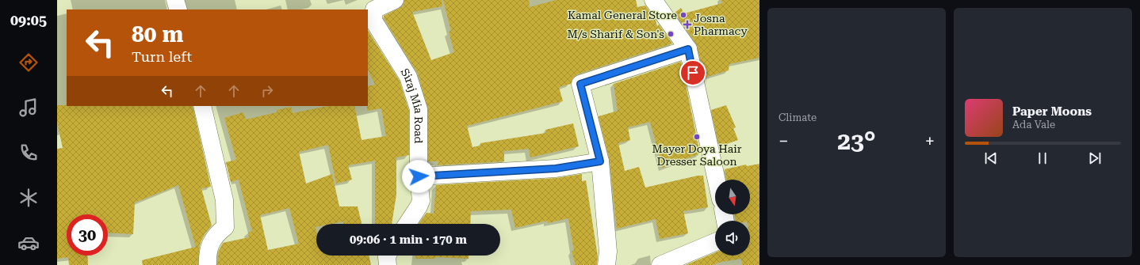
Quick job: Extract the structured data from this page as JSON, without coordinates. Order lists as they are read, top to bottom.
{
  "streets": {
    "street": ["Siraj Mia Road"]
  },
  "places": {
    "other": ["Kamal General Store", "M/s Sharif & Son's", "Mayer Doya Hair Dresser Saloon"],
    "health": ["Josna Pharmacy"]
  },
  "north": "bottom",
  "page": {
    "tabs": "09:05",
    "tile": "Climate",
    "turn": ["80 m", "Turn left"],
    "song": ["Paper Moons", "Ada Vale"],
    "heat": ["−", "23°", "+"],
    "limit": "30",
    "trip": "09:06 · 1 min · 170 m"
  }
}
